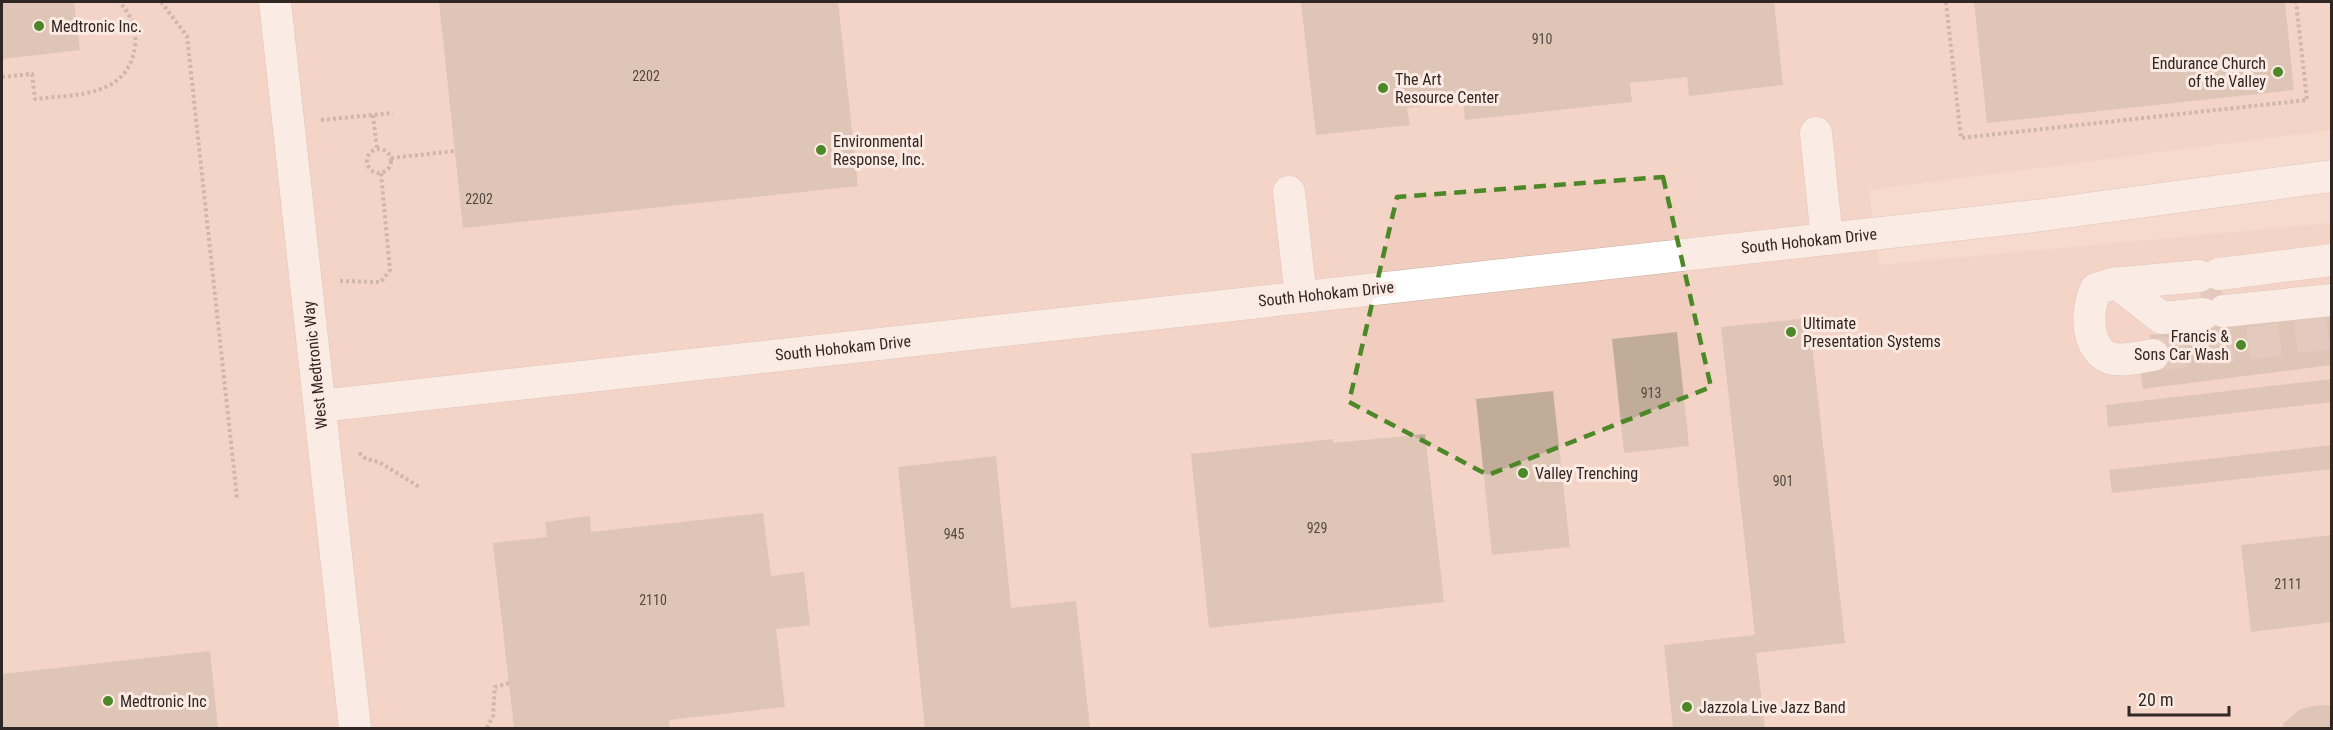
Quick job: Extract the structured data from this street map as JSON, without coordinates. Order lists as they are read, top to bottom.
{
  "streets": {
    "street": ["South Hohokam Drive", "West Medtronic Way"]
  },
  "crossings": [
    ["South Hohokam Drive", "West Medtronic Way"]
  ],
  "places": [
    "Medtronic Inc.",
    "Endurance Church of the Valley",
    "The Art Resource Center",
    "Environmental Response, Inc.",
    "Ultimate Presentation Systems",
    "Francis & Sons Car Wash",
    "Valley Trenching",
    "Medtronic Inc",
    "Jazzola Live Jazz Band"
  ],
  "house_numbers": [
    "910",
    "2202",
    "2202",
    "913",
    "901",
    "929",
    "945",
    "2111",
    "2110"
  ],
  "scale_bar": "20 m"
}
